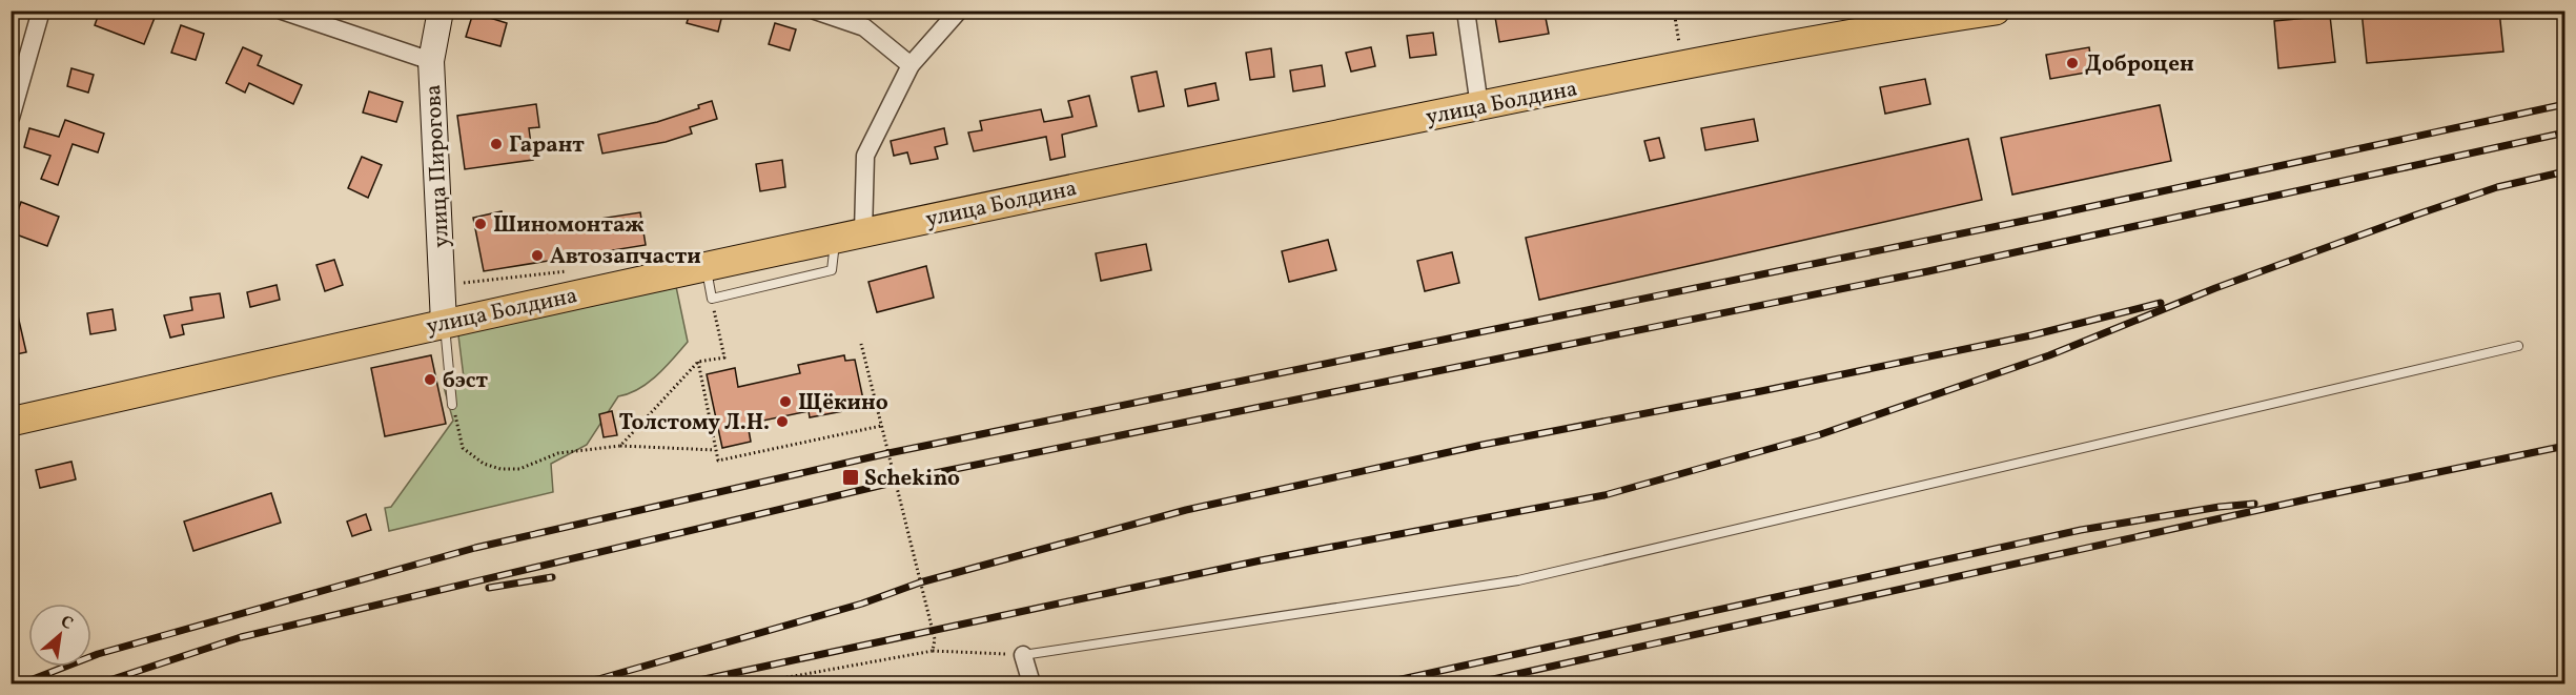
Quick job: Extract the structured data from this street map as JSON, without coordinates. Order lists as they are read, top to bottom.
{
  "streets": {
    "main road": ["улица Болдина"],
    "street": ["улица Пирогова"]
  },
  "crossings": [
    ["улица Болдина", "улица Пирогова"]
  ],
  "places": {
    "other": [
      "Доброцен",
      "Гарант",
      "Шиномонтаж",
      "Автозапчасти",
      "бэст",
      "Щёкино",
      "Толстому Л.Н."
    ],
    "transit": ["Schekino"]
  },
  "north": "top right"
}
